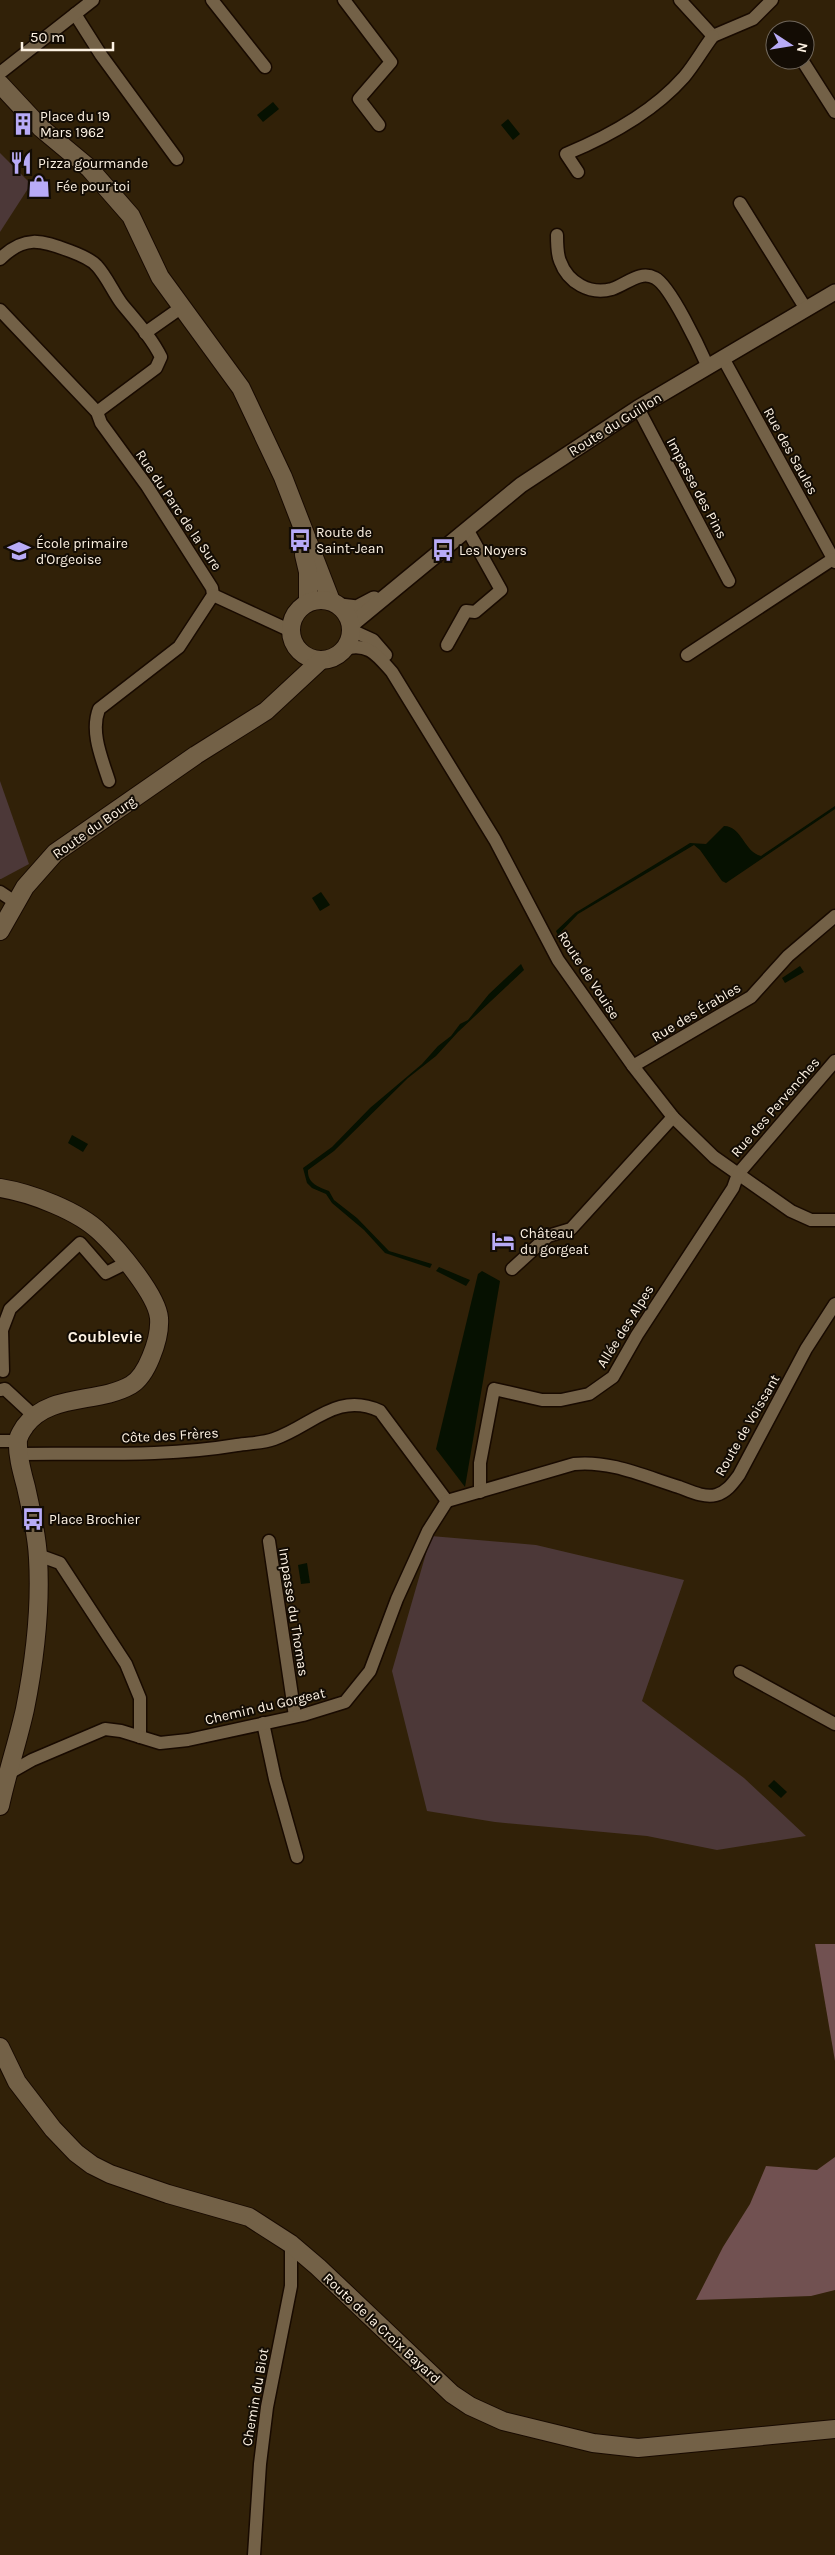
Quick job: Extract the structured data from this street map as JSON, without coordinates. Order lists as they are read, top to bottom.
{
  "streets": {
    "main road": ["Route du Bourg", "Route de la Croix Bayard"],
    "street": [
      "Route du Guillon",
      "Rue des Saules",
      "Impasse des Pins",
      "Rue du Parc de la Sure",
      "Route de Vouise",
      "Rue des Érables",
      "Rue des Pervenches",
      "Allée des Alpes",
      "Route de Voissant",
      "Côte des Frères",
      "Impasse du Thomas",
      "Chemin du Gorgeat",
      "Chemin du Biot"
    ]
  },
  "crossings": [
    ["Route du Guillon", "Rue des Saules"],
    ["Route du Guillon", "Impasse des Pins"],
    ["Route du Guillon", "Route du Bourg"],
    ["Route du Guillon", "Route de Vouise"],
    ["Route du Bourg", "Route de Vouise"],
    ["Route de Vouise", "Rue des Érables"],
    ["Route de Vouise", "Rue des Pervenches"],
    ["Route de Vouise", "Allée des Alpes"],
    ["Rue des Pervenches", "Allée des Alpes"],
    ["Allée des Alpes", "Route de Voissant"],
    ["Route de Voissant", "Côte des Frères"],
    ["Route de Voissant", "Chemin du Gorgeat"],
    ["Côte des Frères", "Chemin du Gorgeat"],
    ["Impasse du Thomas", "Chemin du Gorgeat"],
    ["Route de la Croix Bayard", "Chemin du Biot"]
  ],
  "districts": ["Coublevie"],
  "places": {
    "building": ["Place du 19 Mars 1962"],
    "restaurant": ["Pizza gourmande"],
    "shop": ["Fée pour toi"],
    "bus stop": ["Route de Saint-Jean", "Les Noyers", "Place Brochier"],
    "school or university": ["École primaire d'Orgeoise"],
    "hotel": ["Château du gorgeat"]
  },
  "scale_bar": "50 m",
  "north": "right"
}
